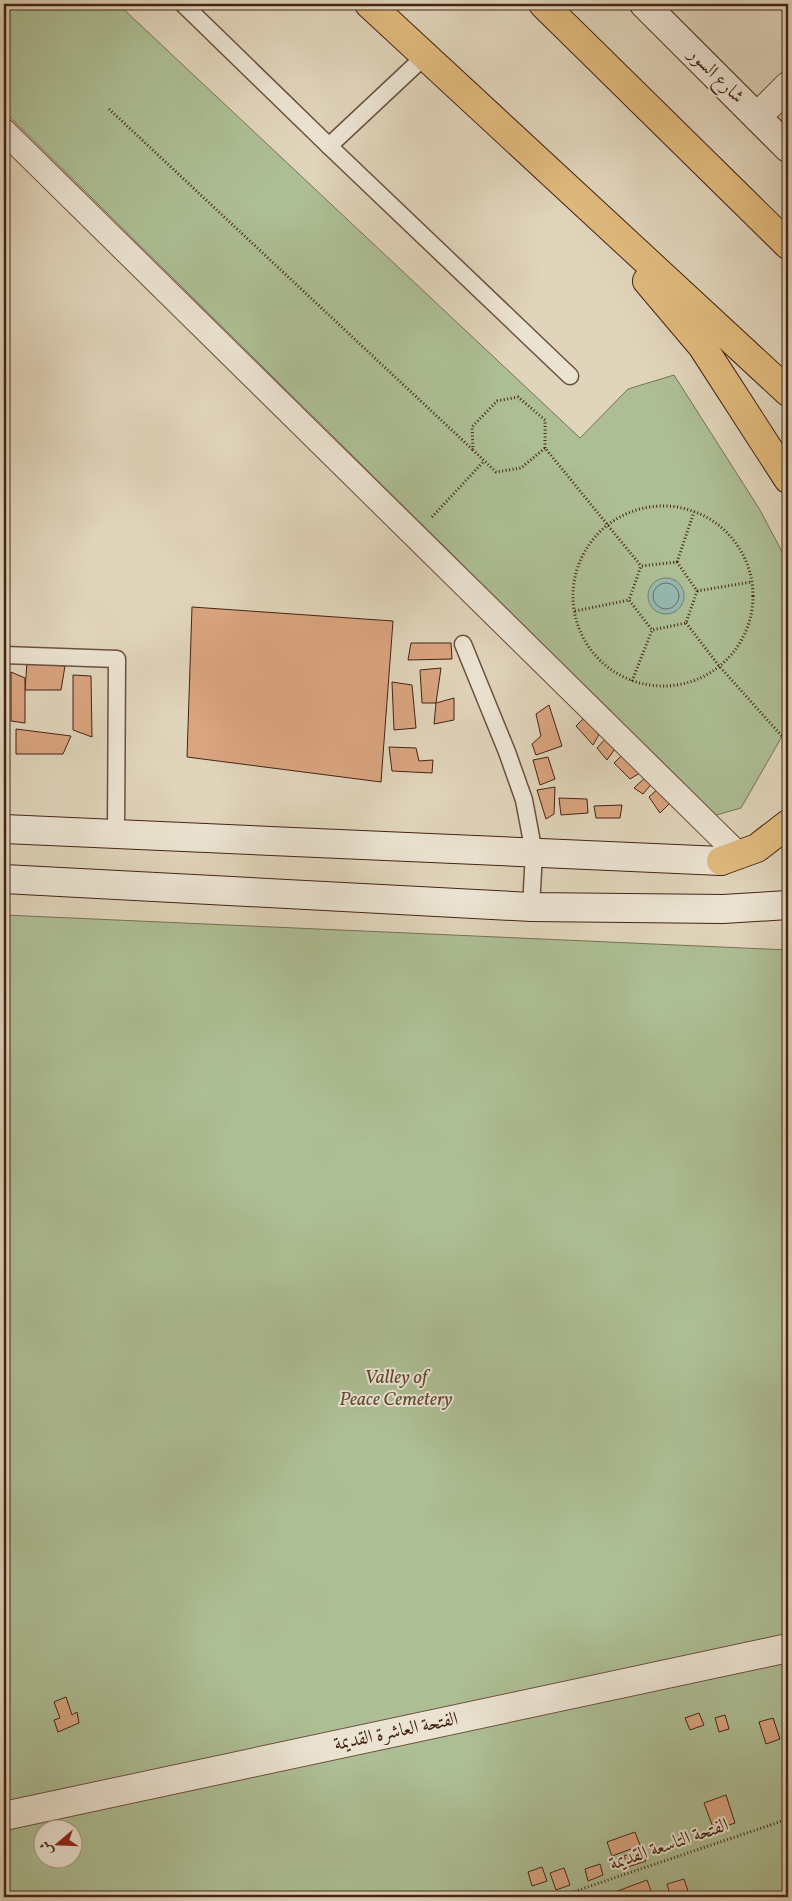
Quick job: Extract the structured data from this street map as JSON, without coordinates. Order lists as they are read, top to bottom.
{
  "streets": {
    "main road": ["شارع السور", "الفتحة العاشرة القديمة"],
    "path": ["الفتحة التاسعة القديمة"]
  },
  "parks": ["Valley of Peace Cemetery"],
  "north": "left"
}
